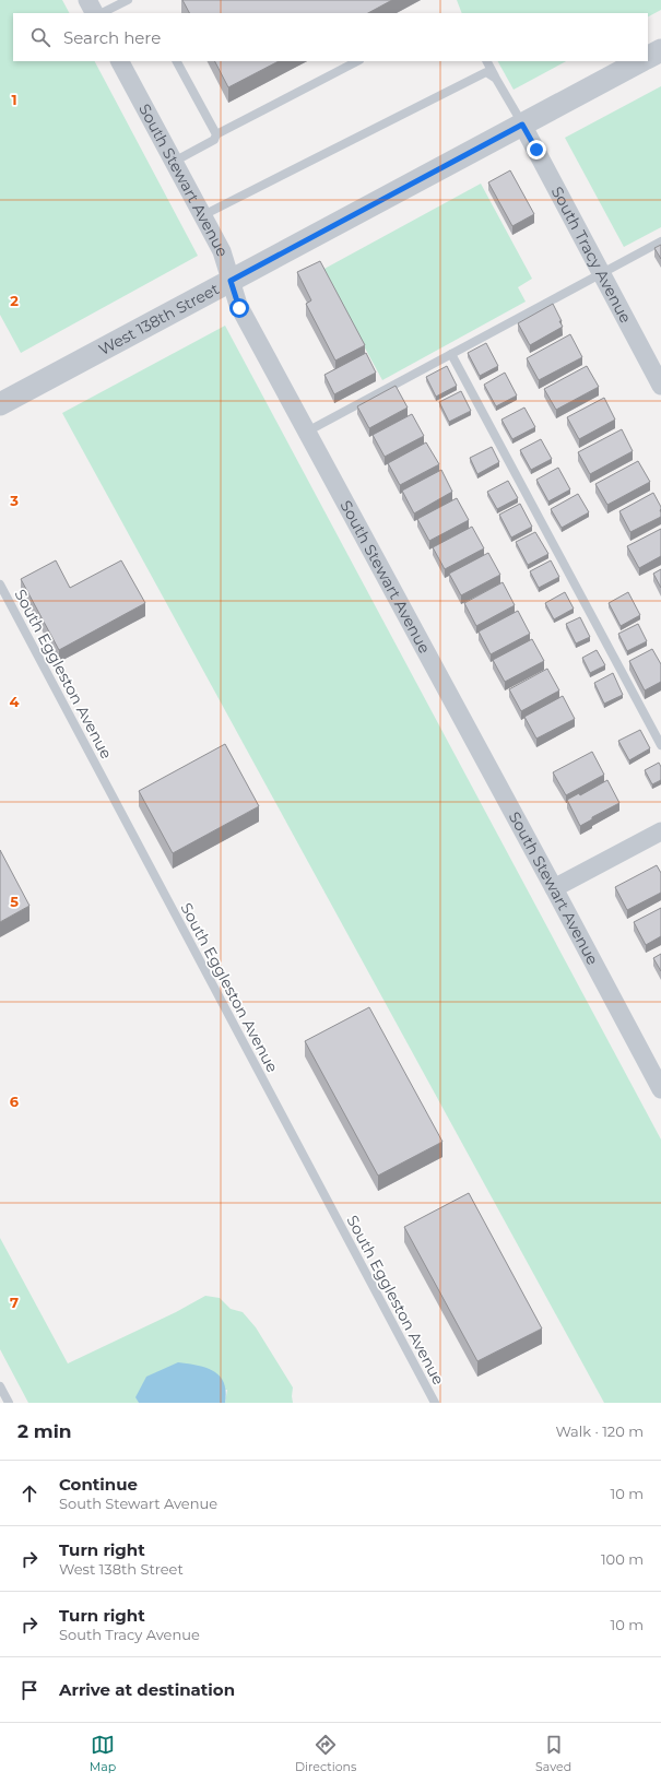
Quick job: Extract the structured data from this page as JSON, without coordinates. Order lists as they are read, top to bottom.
{
  "streets": {
    "street": ["South Stewart Avenue", "South Tracy Avenue", "West 138th Street"],
    "lane": ["South Eggleston Avenue"]
  },
  "crossings": [
    ["South Stewart Avenue", "West 138th Street"],
    ["South Tracy Avenue", "West 138th Street"]
  ],
  "page": {
    "search": "Search here",
    "heading": ["2 min", "Walk · 120 m"],
    "list": [
      ["Continue", "South Stewart Avenue", "10 m"],
      ["Turn right", "West 138th Street", "100 m"],
      ["Turn right", "South Tracy Avenue", "10 m"],
      "Arrive at destination"
    ],
    "nav": ["Map", "Directions", "Saved"]
  },
  "grid": {
    "rows": [
      "1",
      "2",
      "3",
      "4",
      "5",
      "6",
      "7"
    ]
  }
}
